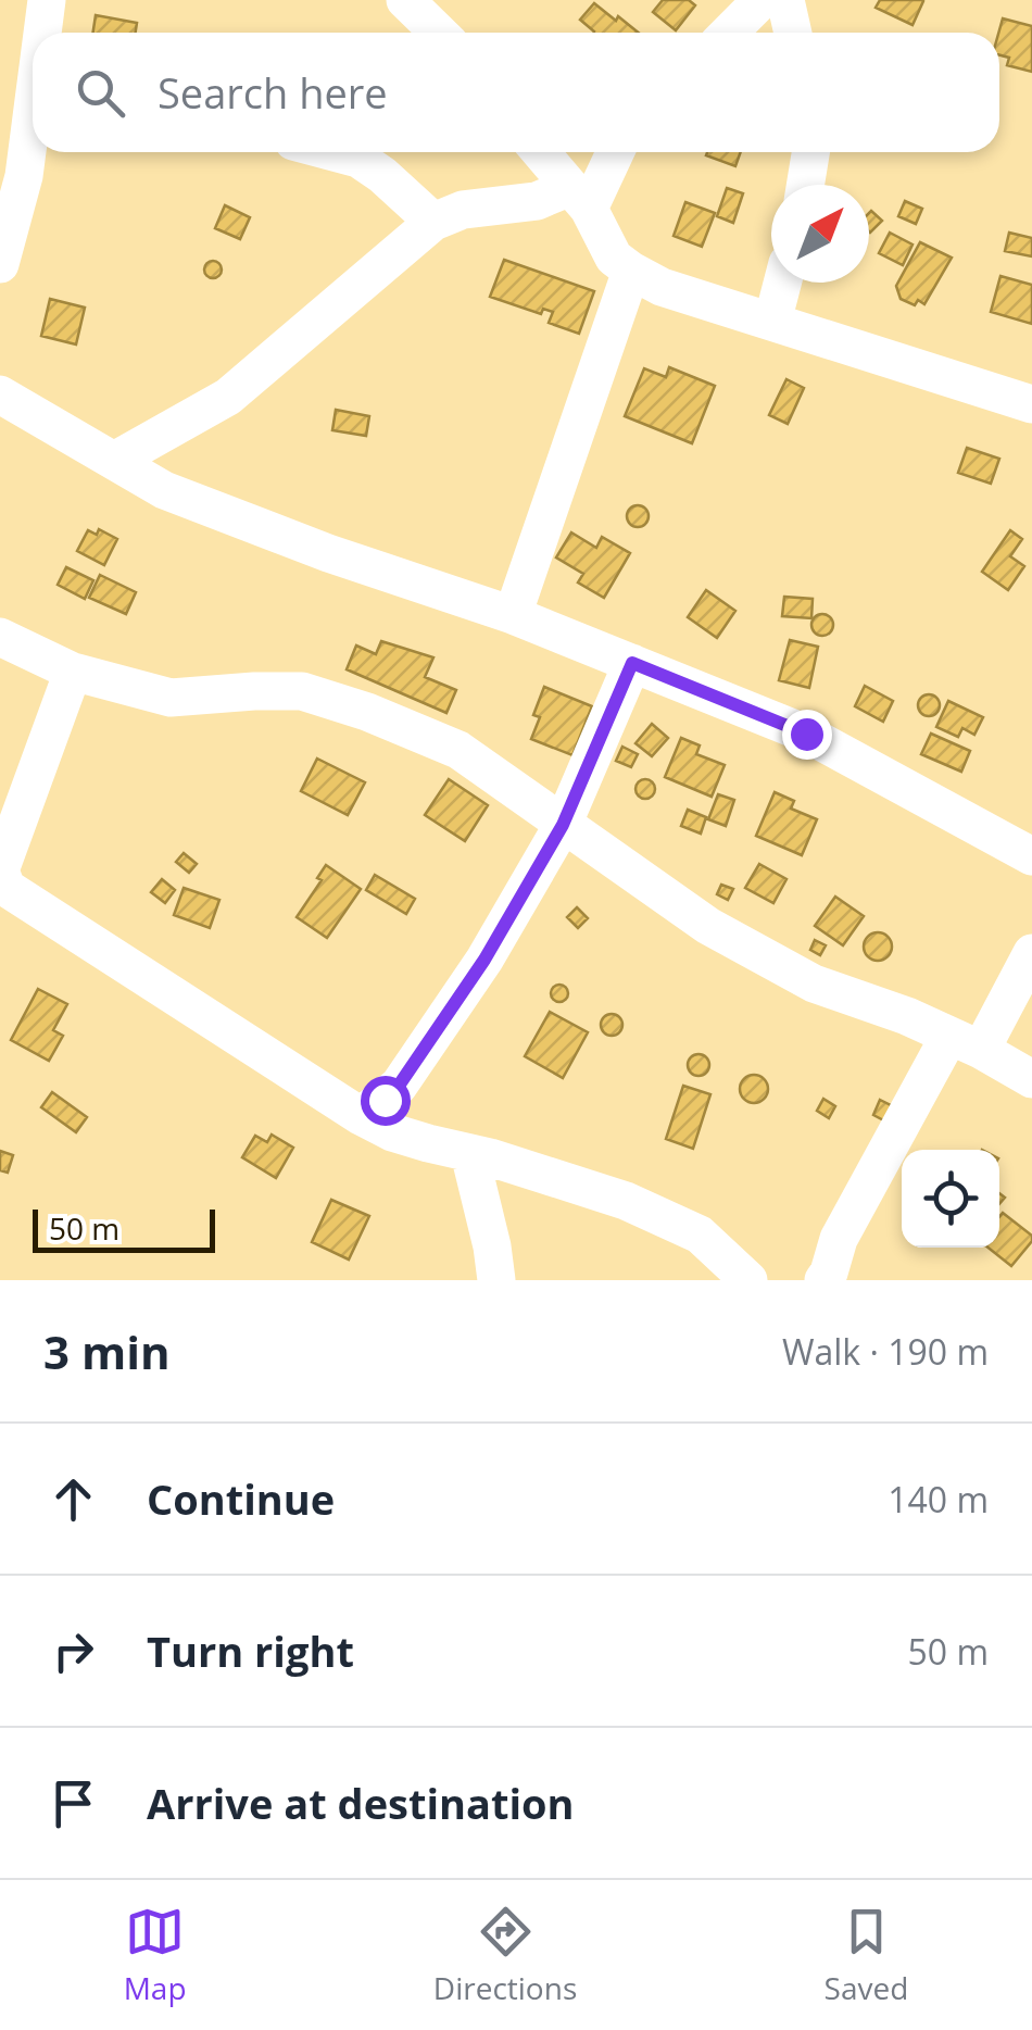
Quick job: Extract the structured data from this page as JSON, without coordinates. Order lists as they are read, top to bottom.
{
  "scale_bar": "50 m",
  "north": "top right",
  "page": {
    "search": "Search here",
    "scale": "50 m",
    "heading": ["3 min", "Walk · 190 m"],
    "list": [
      ["Continue", "140 m"],
      ["Turn right", "50 m"],
      "Arrive at destination"
    ],
    "nav": ["Map", "Directions", "Saved"]
  }
}
